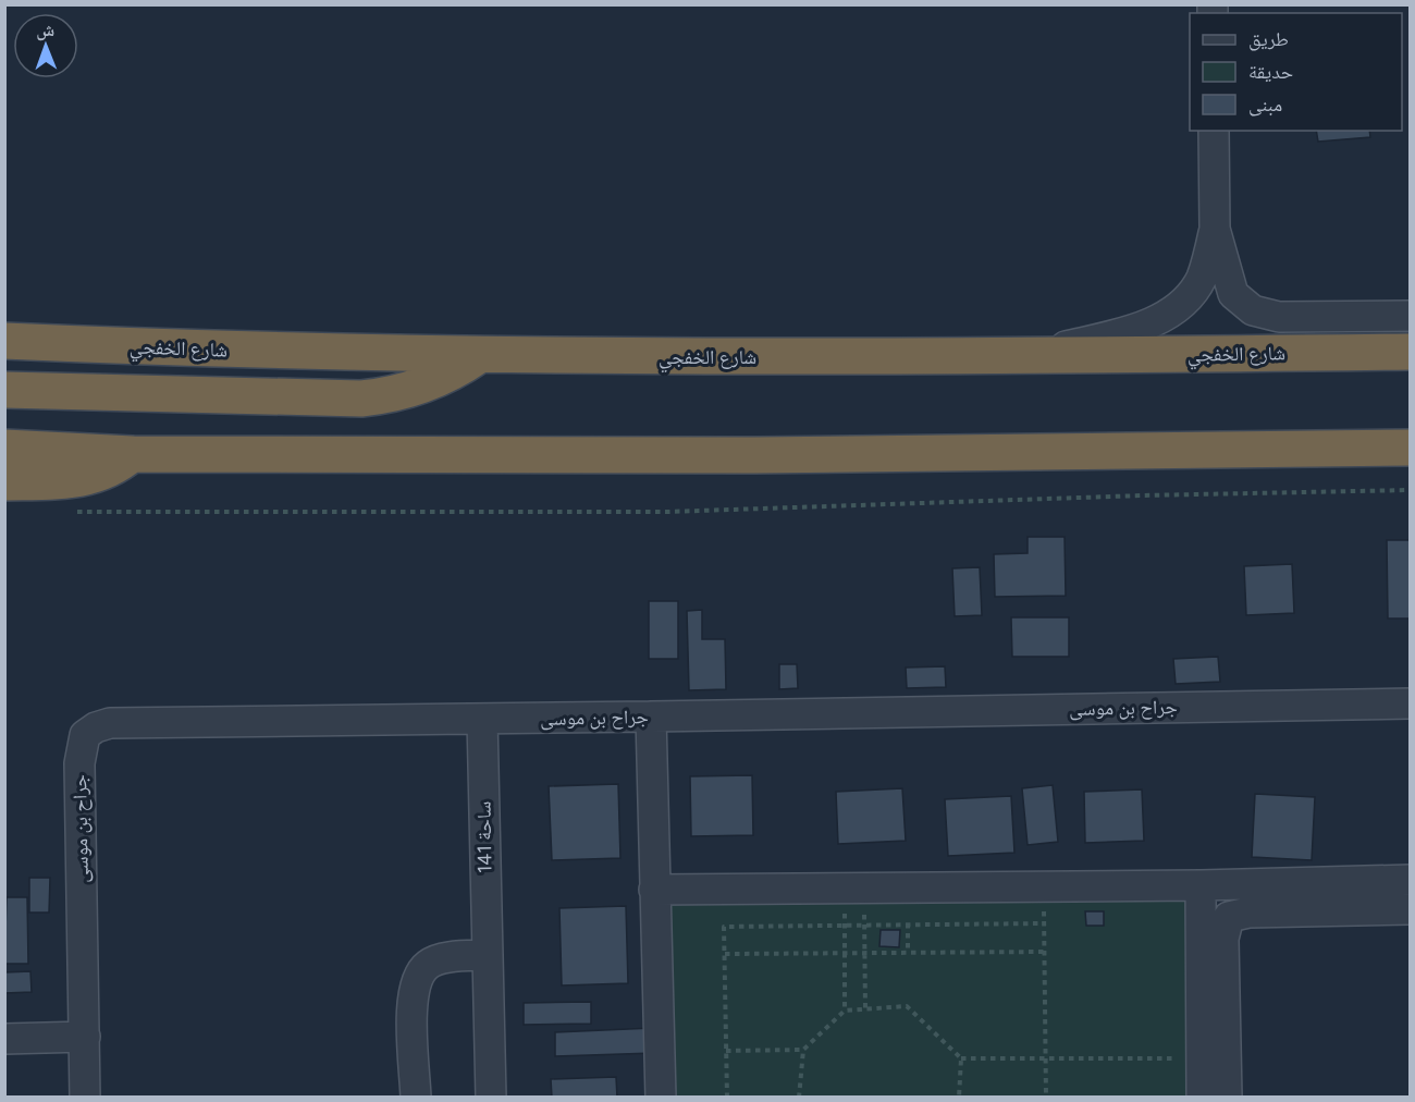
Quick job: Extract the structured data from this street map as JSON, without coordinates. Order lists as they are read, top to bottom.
{
  "streets": {
    "highway": ["شارع الخفجي"],
    "street": ["جراح بن موسى", "ساحة 141"]
  },
  "crossings": [
    ["جراح بن موسى", "ساحة 141"]
  ],
  "legend": ["طريق", "حديقة", "مبنى"],
  "north": "top"
}
